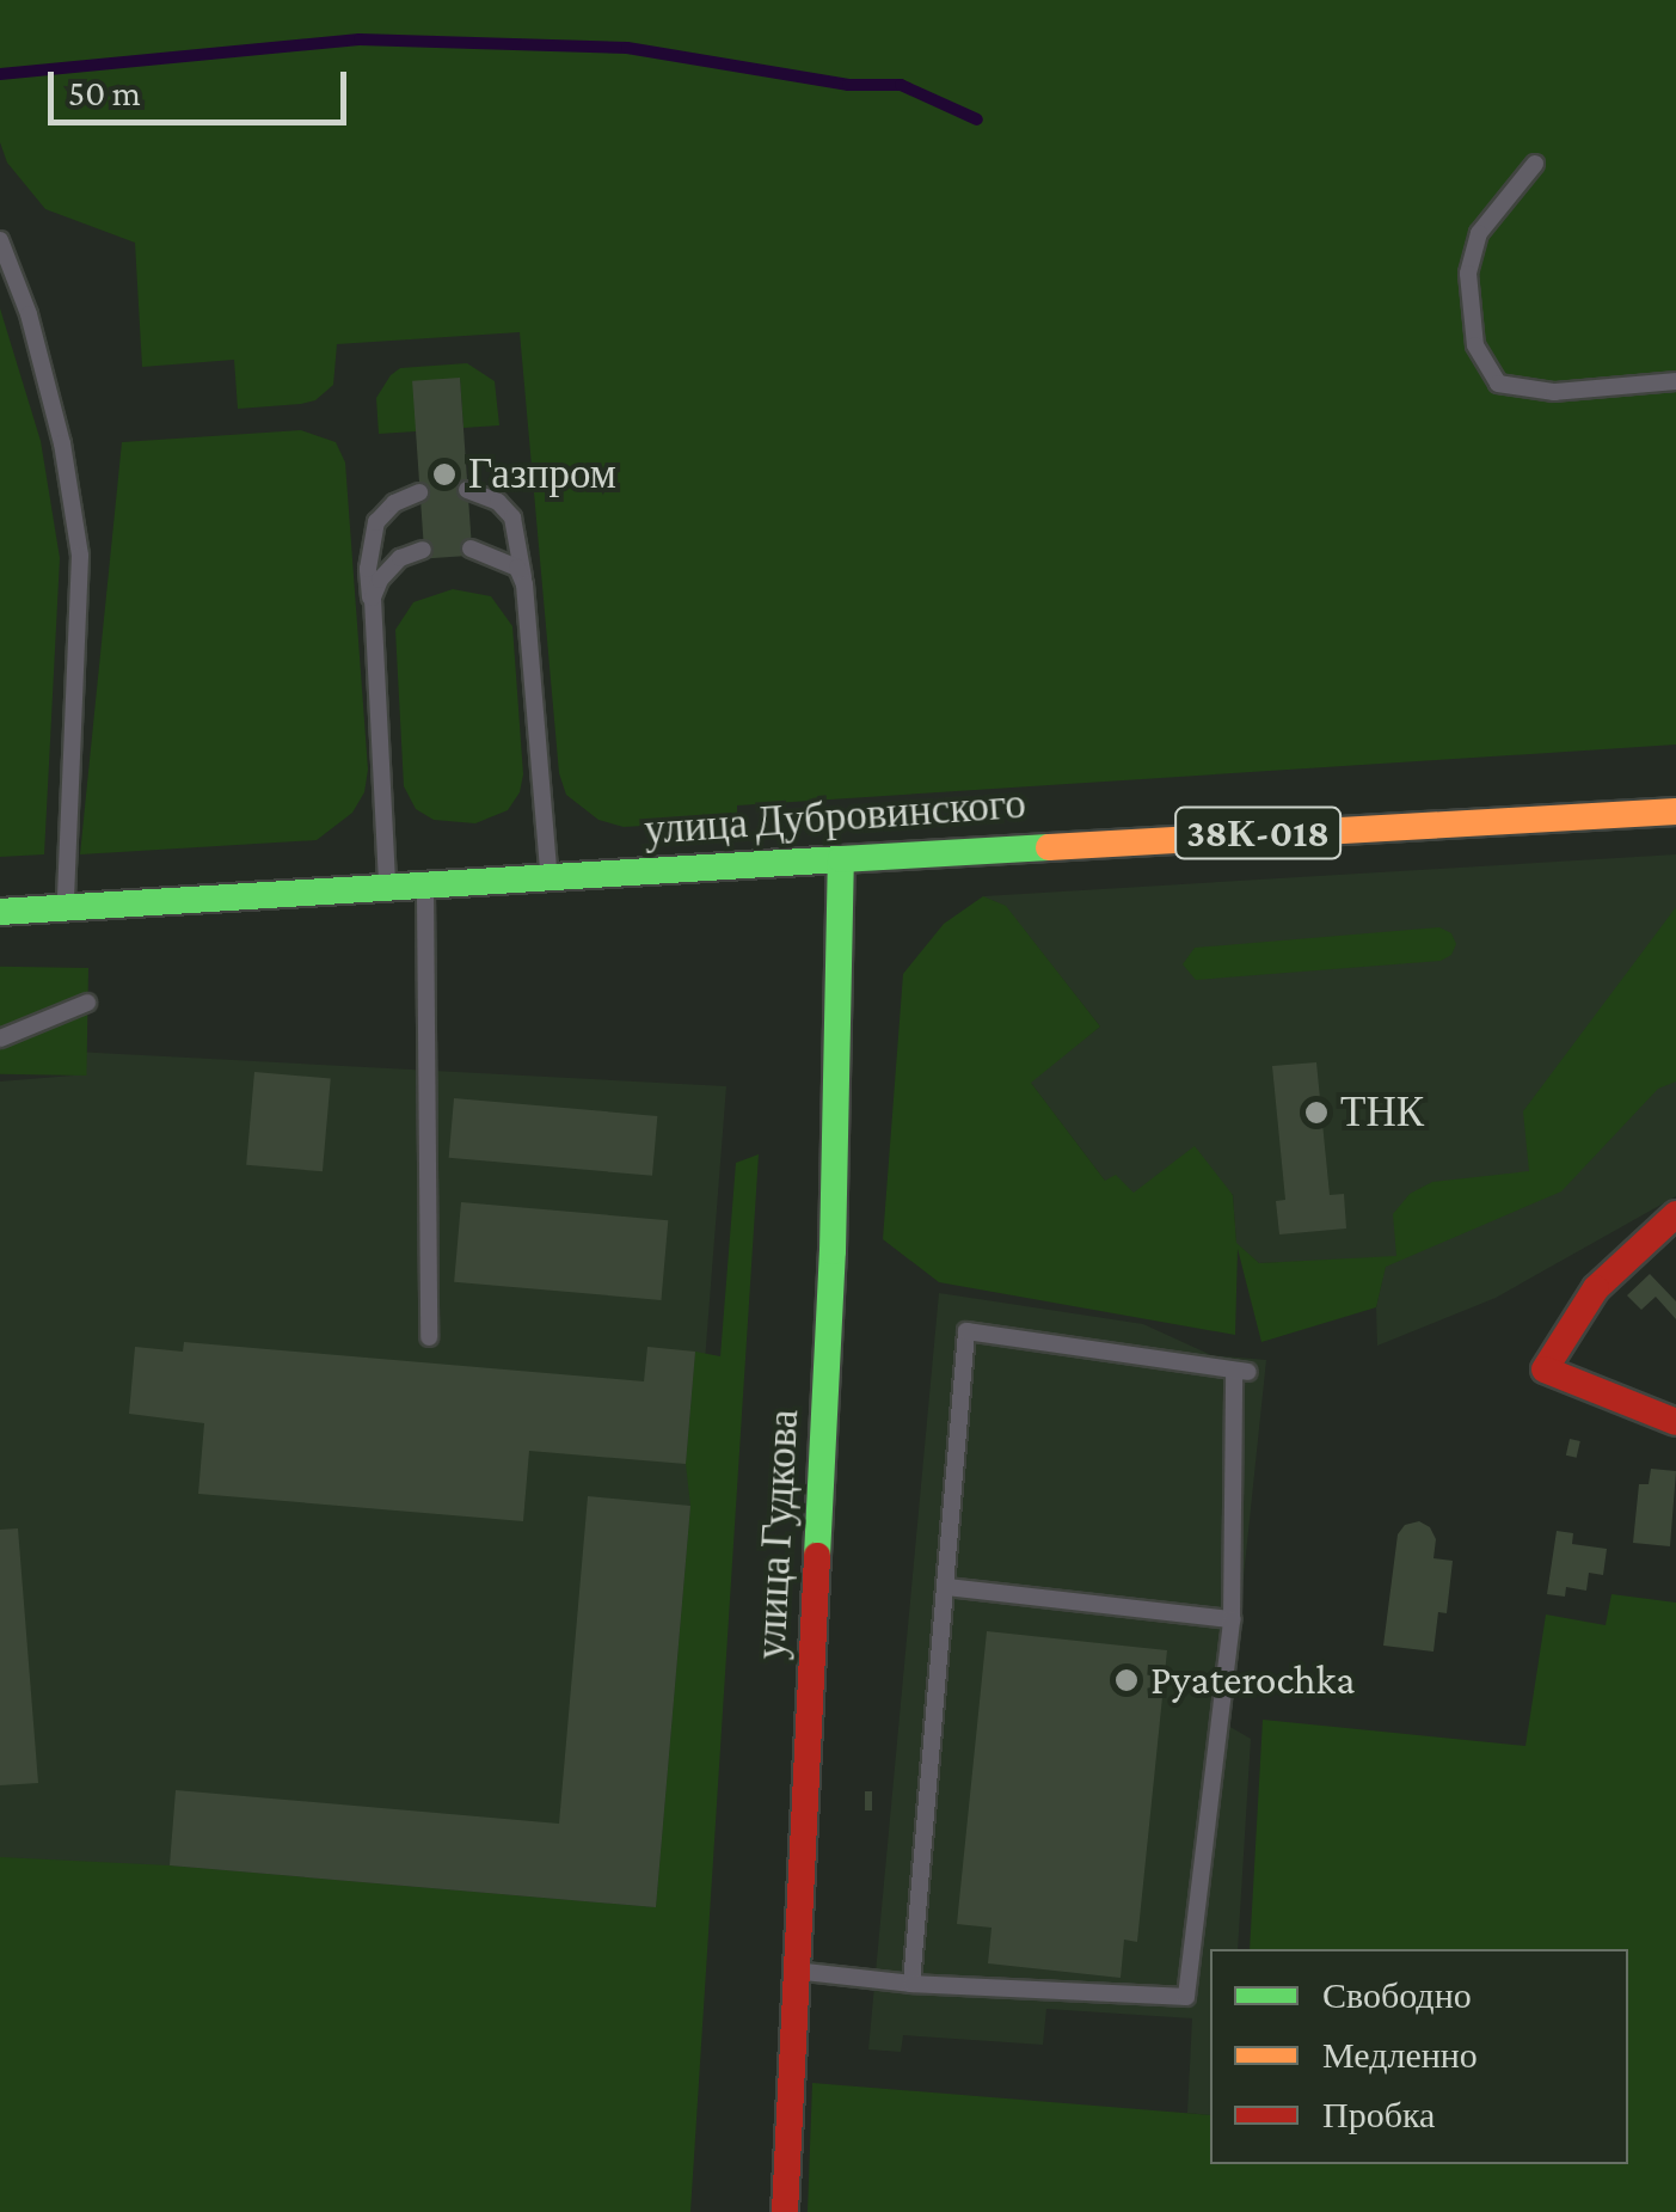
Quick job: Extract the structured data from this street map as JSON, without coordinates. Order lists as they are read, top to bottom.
{
  "streets": {
    "main road": ["улица Дубровинского", "38К-018", "улица Гудкова"]
  },
  "crossings": [
    ["улица Дубровинского", "улица Гудкова"]
  ],
  "places": ["Газпром", "ТНК", "Pyaterochka"],
  "legend": ["Свободно", "Медленно", "Пробка"],
  "scale_bar": "50 m"
}
